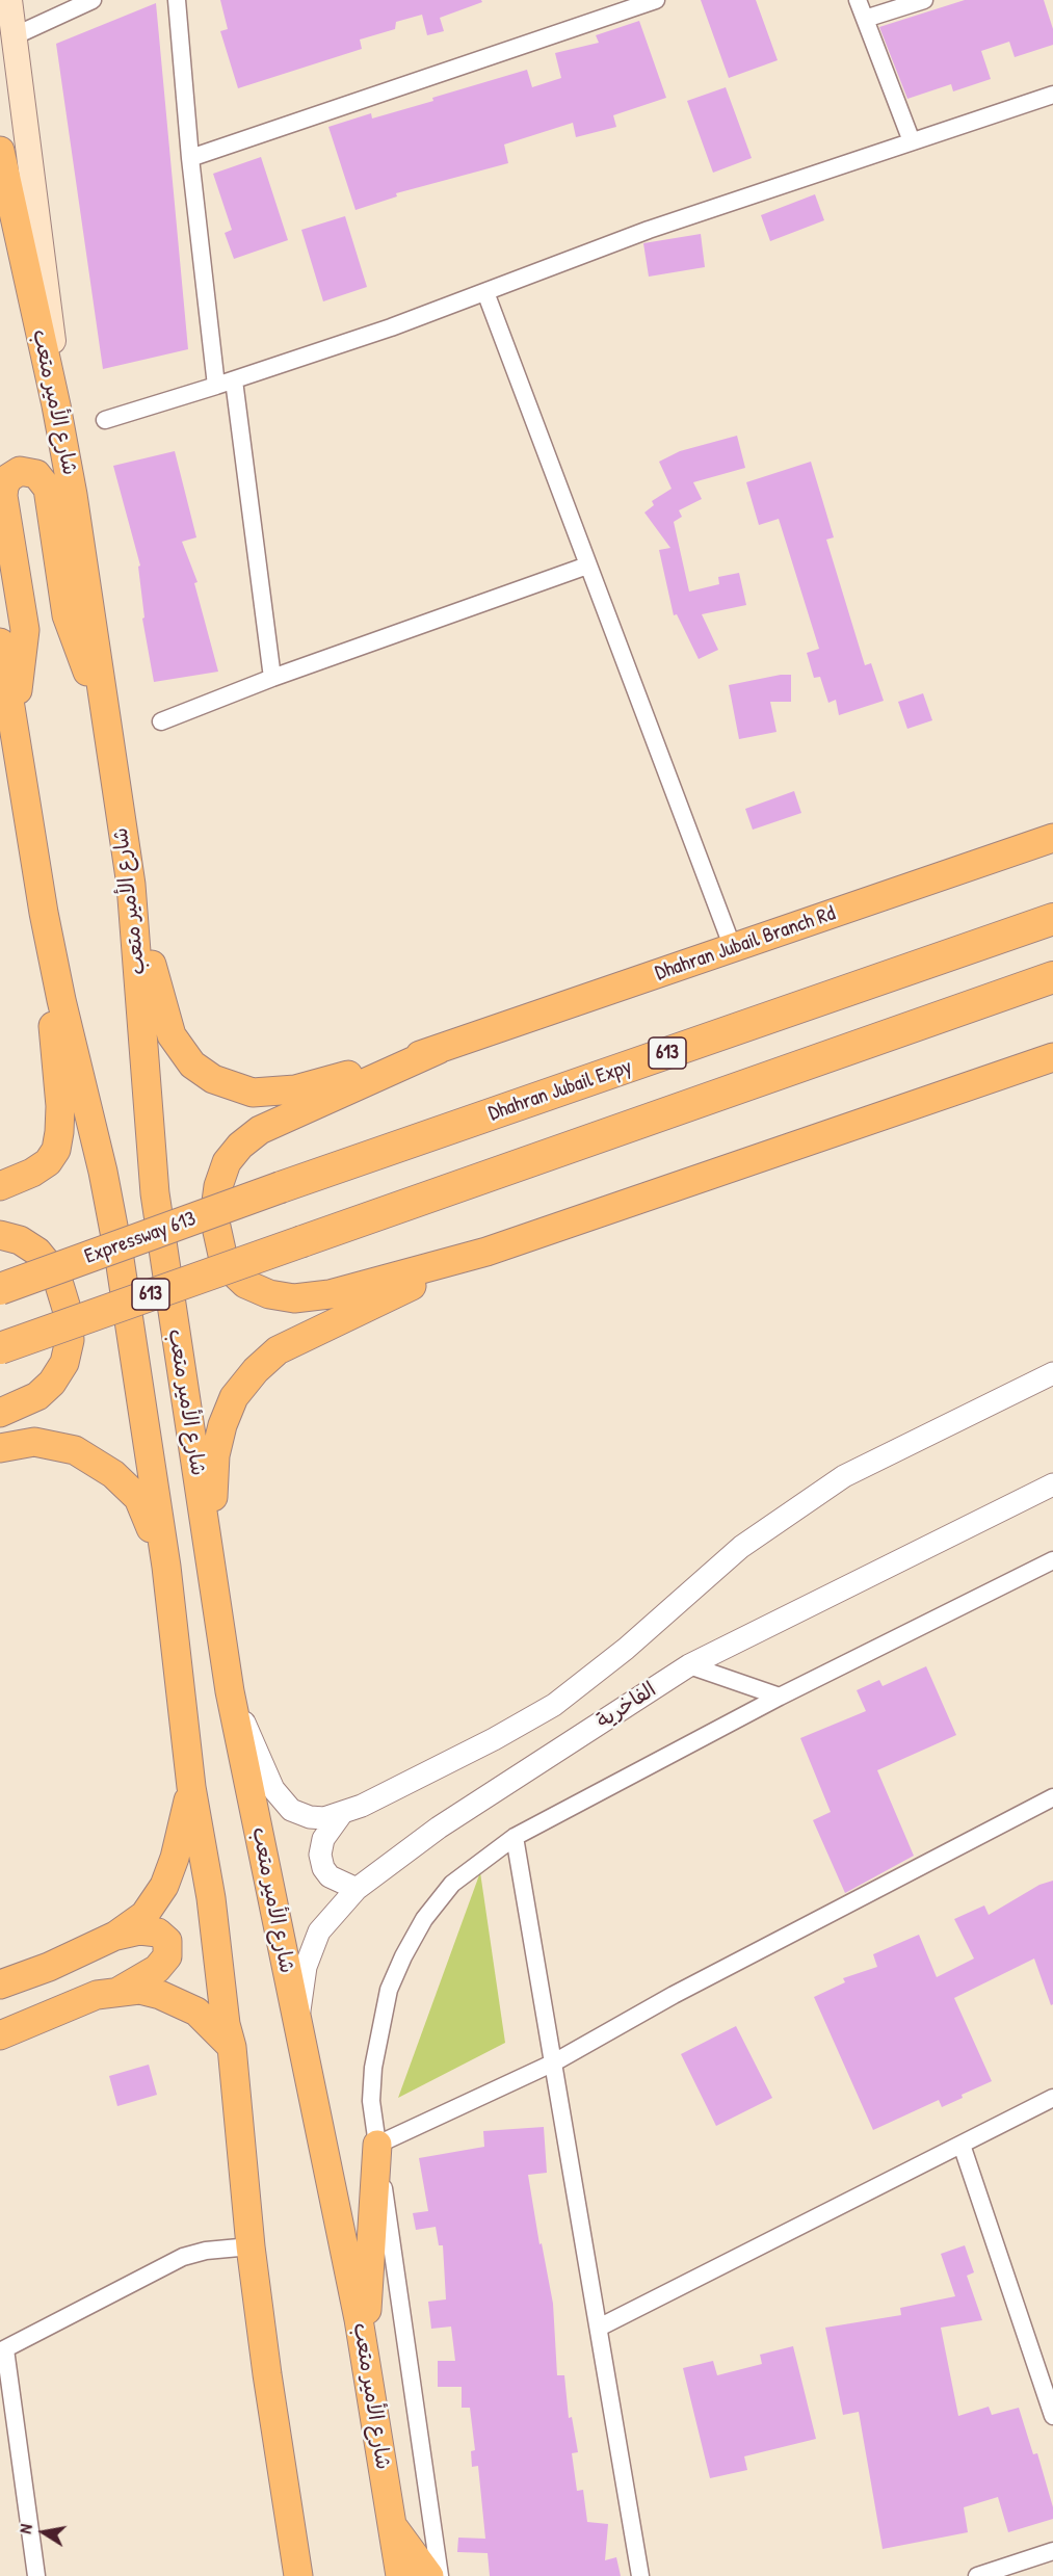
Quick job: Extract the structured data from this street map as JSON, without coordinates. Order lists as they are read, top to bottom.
{
  "streets": {
    "highway": ["613", "Dhahran Jubail Expy", "Expressway 613"],
    "main road": ["شارع الأمير متعب", "Dhahran Jubail Branch Rd"],
    "street": ["الفاخرية"]
  },
  "crossings": [
    ["شارع الأمير متعب", "الفاخرية"],
    ["Dhahran Jubail Expy", "Expressway 613"]
  ],
  "north": "left"
}
